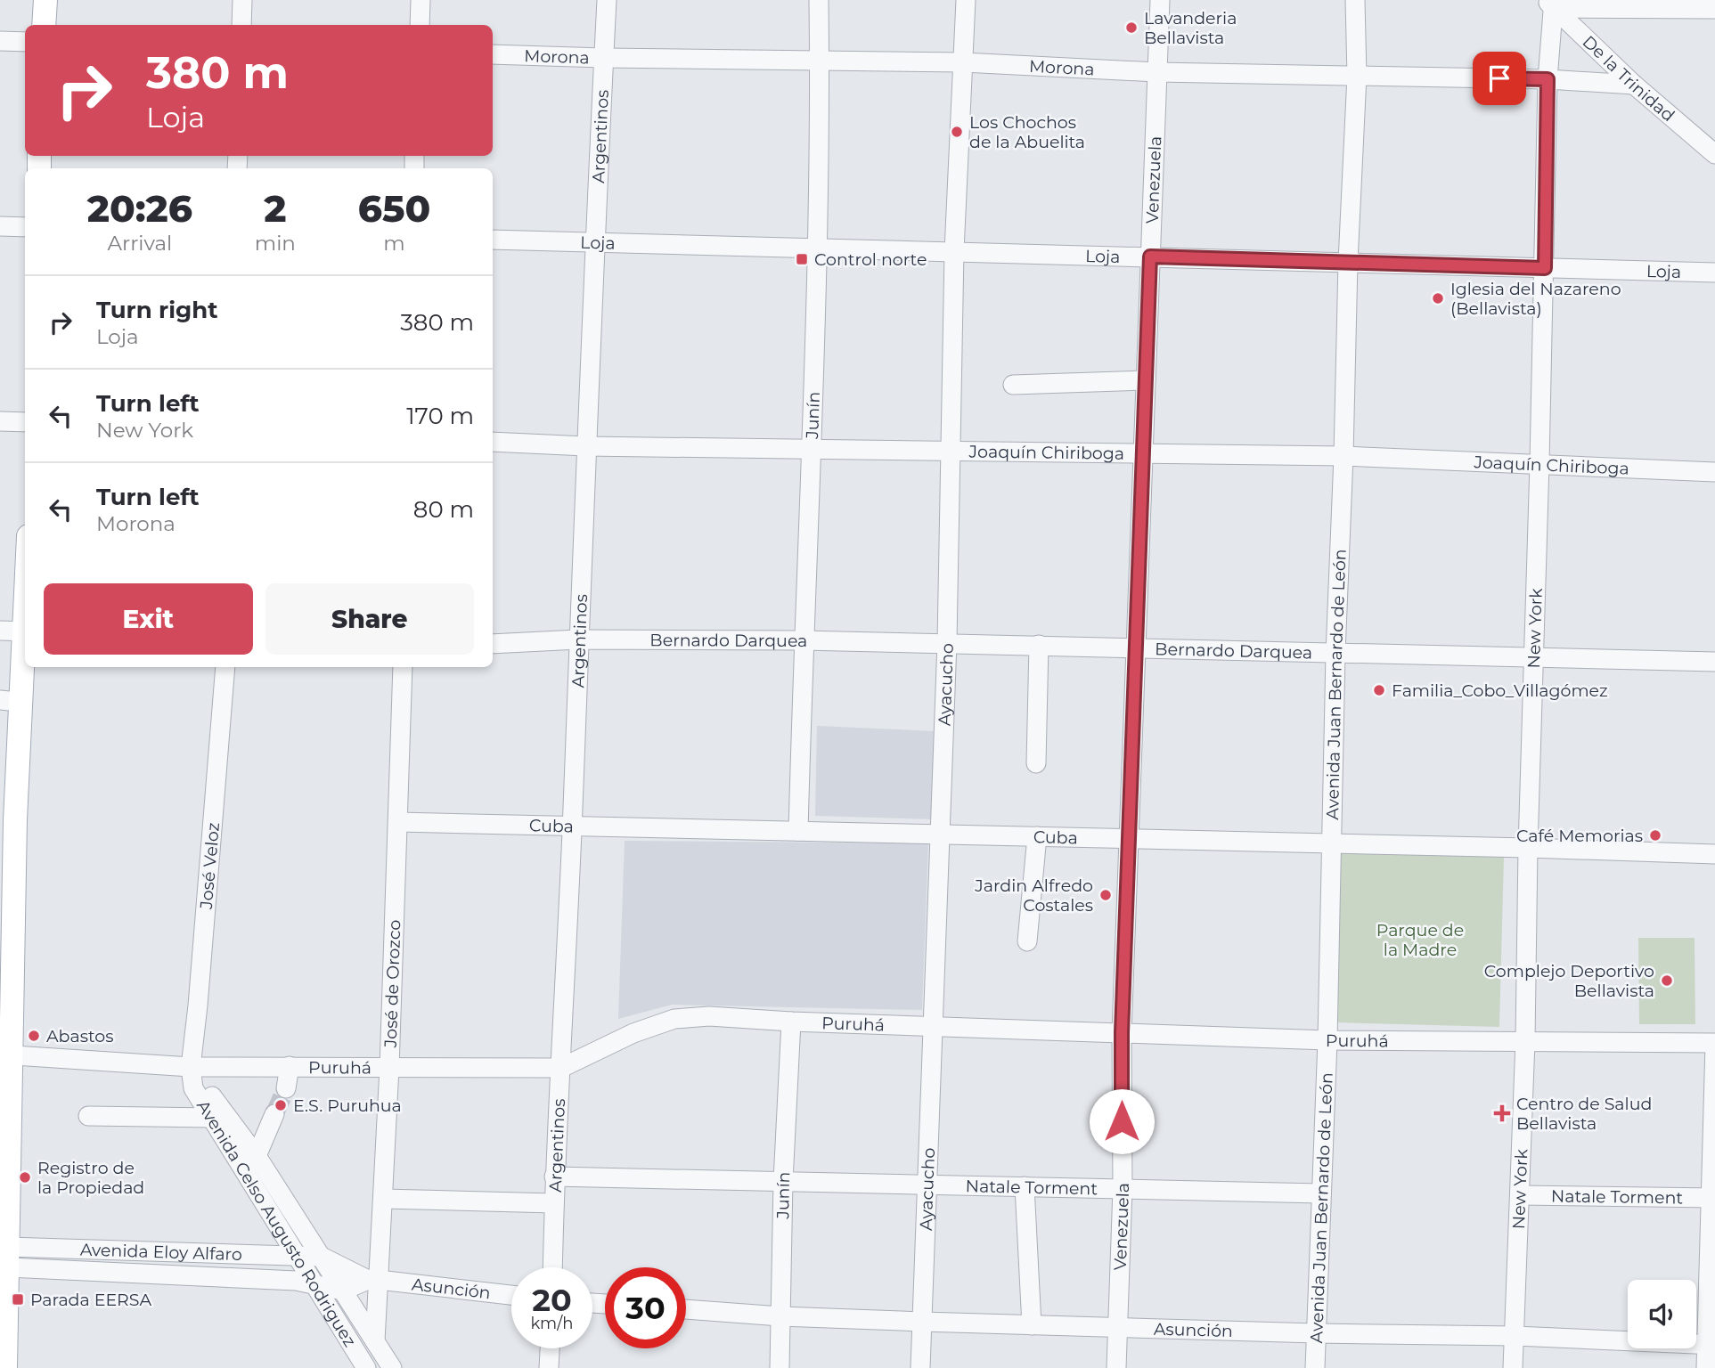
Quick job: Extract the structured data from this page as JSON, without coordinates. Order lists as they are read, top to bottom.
{
  "streets": {
    "street": [
      "Morona",
      "De la Trinidad",
      "Argentinos",
      "Venezuela",
      "Loja",
      "Junín",
      "Joaquín Chiriboga",
      "New York",
      "Bernardo Darquea",
      "Ayacucho",
      "Avenida Juan Bernardo de León",
      "Cuba",
      "José Veloz",
      "José de Orozco",
      "Puruhá",
      "Natale Torment",
      "Avenida Celso Augusto Rodriguez",
      "Avenida Eloy Alfaro",
      "Asunción"
    ]
  },
  "crossings": [
    ["Morona", "De la Trinidad"],
    ["Morona", "Argentinos"],
    ["Morona", "Venezuela"],
    ["Morona", "Junín"],
    ["Morona", "New York"],
    ["Morona", "Ayacucho"],
    ["Morona", "Avenida Juan Bernardo de León"],
    ["De la Trinidad", "New York"],
    ["Argentinos", "Loja"],
    ["Argentinos", "Joaquín Chiriboga"],
    ["Argentinos", "Bernardo Darquea"],
    ["Argentinos", "Cuba"],
    ["Argentinos", "Puruhá"],
    ["Argentinos", "Natale Torment"],
    ["Venezuela", "Loja"],
    ["Venezuela", "Joaquín Chiriboga"],
    ["Venezuela", "Bernardo Darquea"],
    ["Venezuela", "Cuba"],
    ["Venezuela", "Puruhá"],
    ["Venezuela", "Natale Torment"],
    ["Venezuela", "Asunción"],
    ["Loja", "Junín"],
    ["Loja", "New York"],
    ["Loja", "Ayacucho"],
    ["Loja", "Avenida Juan Bernardo de León"],
    ["Junín", "Joaquín Chiriboga"],
    ["Junín", "Bernardo Darquea"],
    ["Junín", "Cuba"],
    ["Junín", "Puruhá"],
    ["Junín", "Natale Torment"],
    ["Junín", "Asunción"],
    ["Joaquín Chiriboga", "New York"],
    ["Joaquín Chiriboga", "Ayacucho"],
    ["Joaquín Chiriboga", "Avenida Juan Bernardo de León"],
    ["New York", "Bernardo Darquea"],
    ["New York", "Cuba"],
    ["New York", "Puruhá"],
    ["New York", "Natale Torment"],
    ["New York", "Asunción"],
    ["Bernardo Darquea", "Ayacucho"],
    ["Bernardo Darquea", "Avenida Juan Bernardo de León"],
    ["Ayacucho", "Cuba"],
    ["Ayacucho", "Puruhá"],
    ["Ayacucho", "Natale Torment"],
    ["Ayacucho", "Asunción"],
    ["Avenida Juan Bernardo de León", "Cuba"],
    ["Avenida Juan Bernardo de León", "Puruhá"],
    ["Avenida Juan Bernardo de León", "Natale Torment"],
    ["Avenida Juan Bernardo de León", "Asunción"],
    ["Cuba", "José de Orozco"],
    ["José Veloz", "Puruhá"],
    ["José Veloz", "Avenida Celso Augusto Rodriguez"],
    ["José de Orozco", "Puruhá"],
    ["José de Orozco", "Avenida Celso Augusto Rodriguez"],
    ["José de Orozco", "Asunción"],
    ["Puruhá", "Avenida Celso Augusto Rodriguez"],
    ["Avenida Celso Augusto Rodriguez", "Avenida Eloy Alfaro"],
    ["Avenida Celso Augusto Rodriguez", "Asunción"],
    ["Avenida Eloy Alfaro", "Asunción"]
  ],
  "parks": ["Parque de la Madre"],
  "places": {
    "other": [
      "Lavanderia Bellavista",
      "Los Chochos de la Abuelita",
      "Iglesia del Nazareno (Bellavista)",
      "Familia_Cobo_Villagómez",
      "Café Memorias",
      "Jardin Alfredo Costales",
      "Complejo Deportivo Bellavista",
      "Abastos",
      "E.S. Puruhua",
      "Registro de la Propiedad"
    ],
    "transit": ["Control norte", "Parada EERSA"],
    "health": ["Centro de Salud Bellavista"]
  },
  "page": {
    "turn": ["380 m", "Loja"],
    "eta": [
      "20:26",
      "Arrival",
      "2",
      "min",
      "650",
      "m"
    ],
    "list": [
      {
        "name": "Turn right",
        "note": "Loja",
        "value": "380 m"
      },
      {
        "name": "Turn left",
        "note": "New York",
        "value": "170 m"
      },
      {
        "name": "Turn left",
        "note": "Morona",
        "value": "80 m"
      }
    ],
    "buttons": ["Exit", "Share"],
    "speed": "20 km/h",
    "limit": "30"
  }
}
